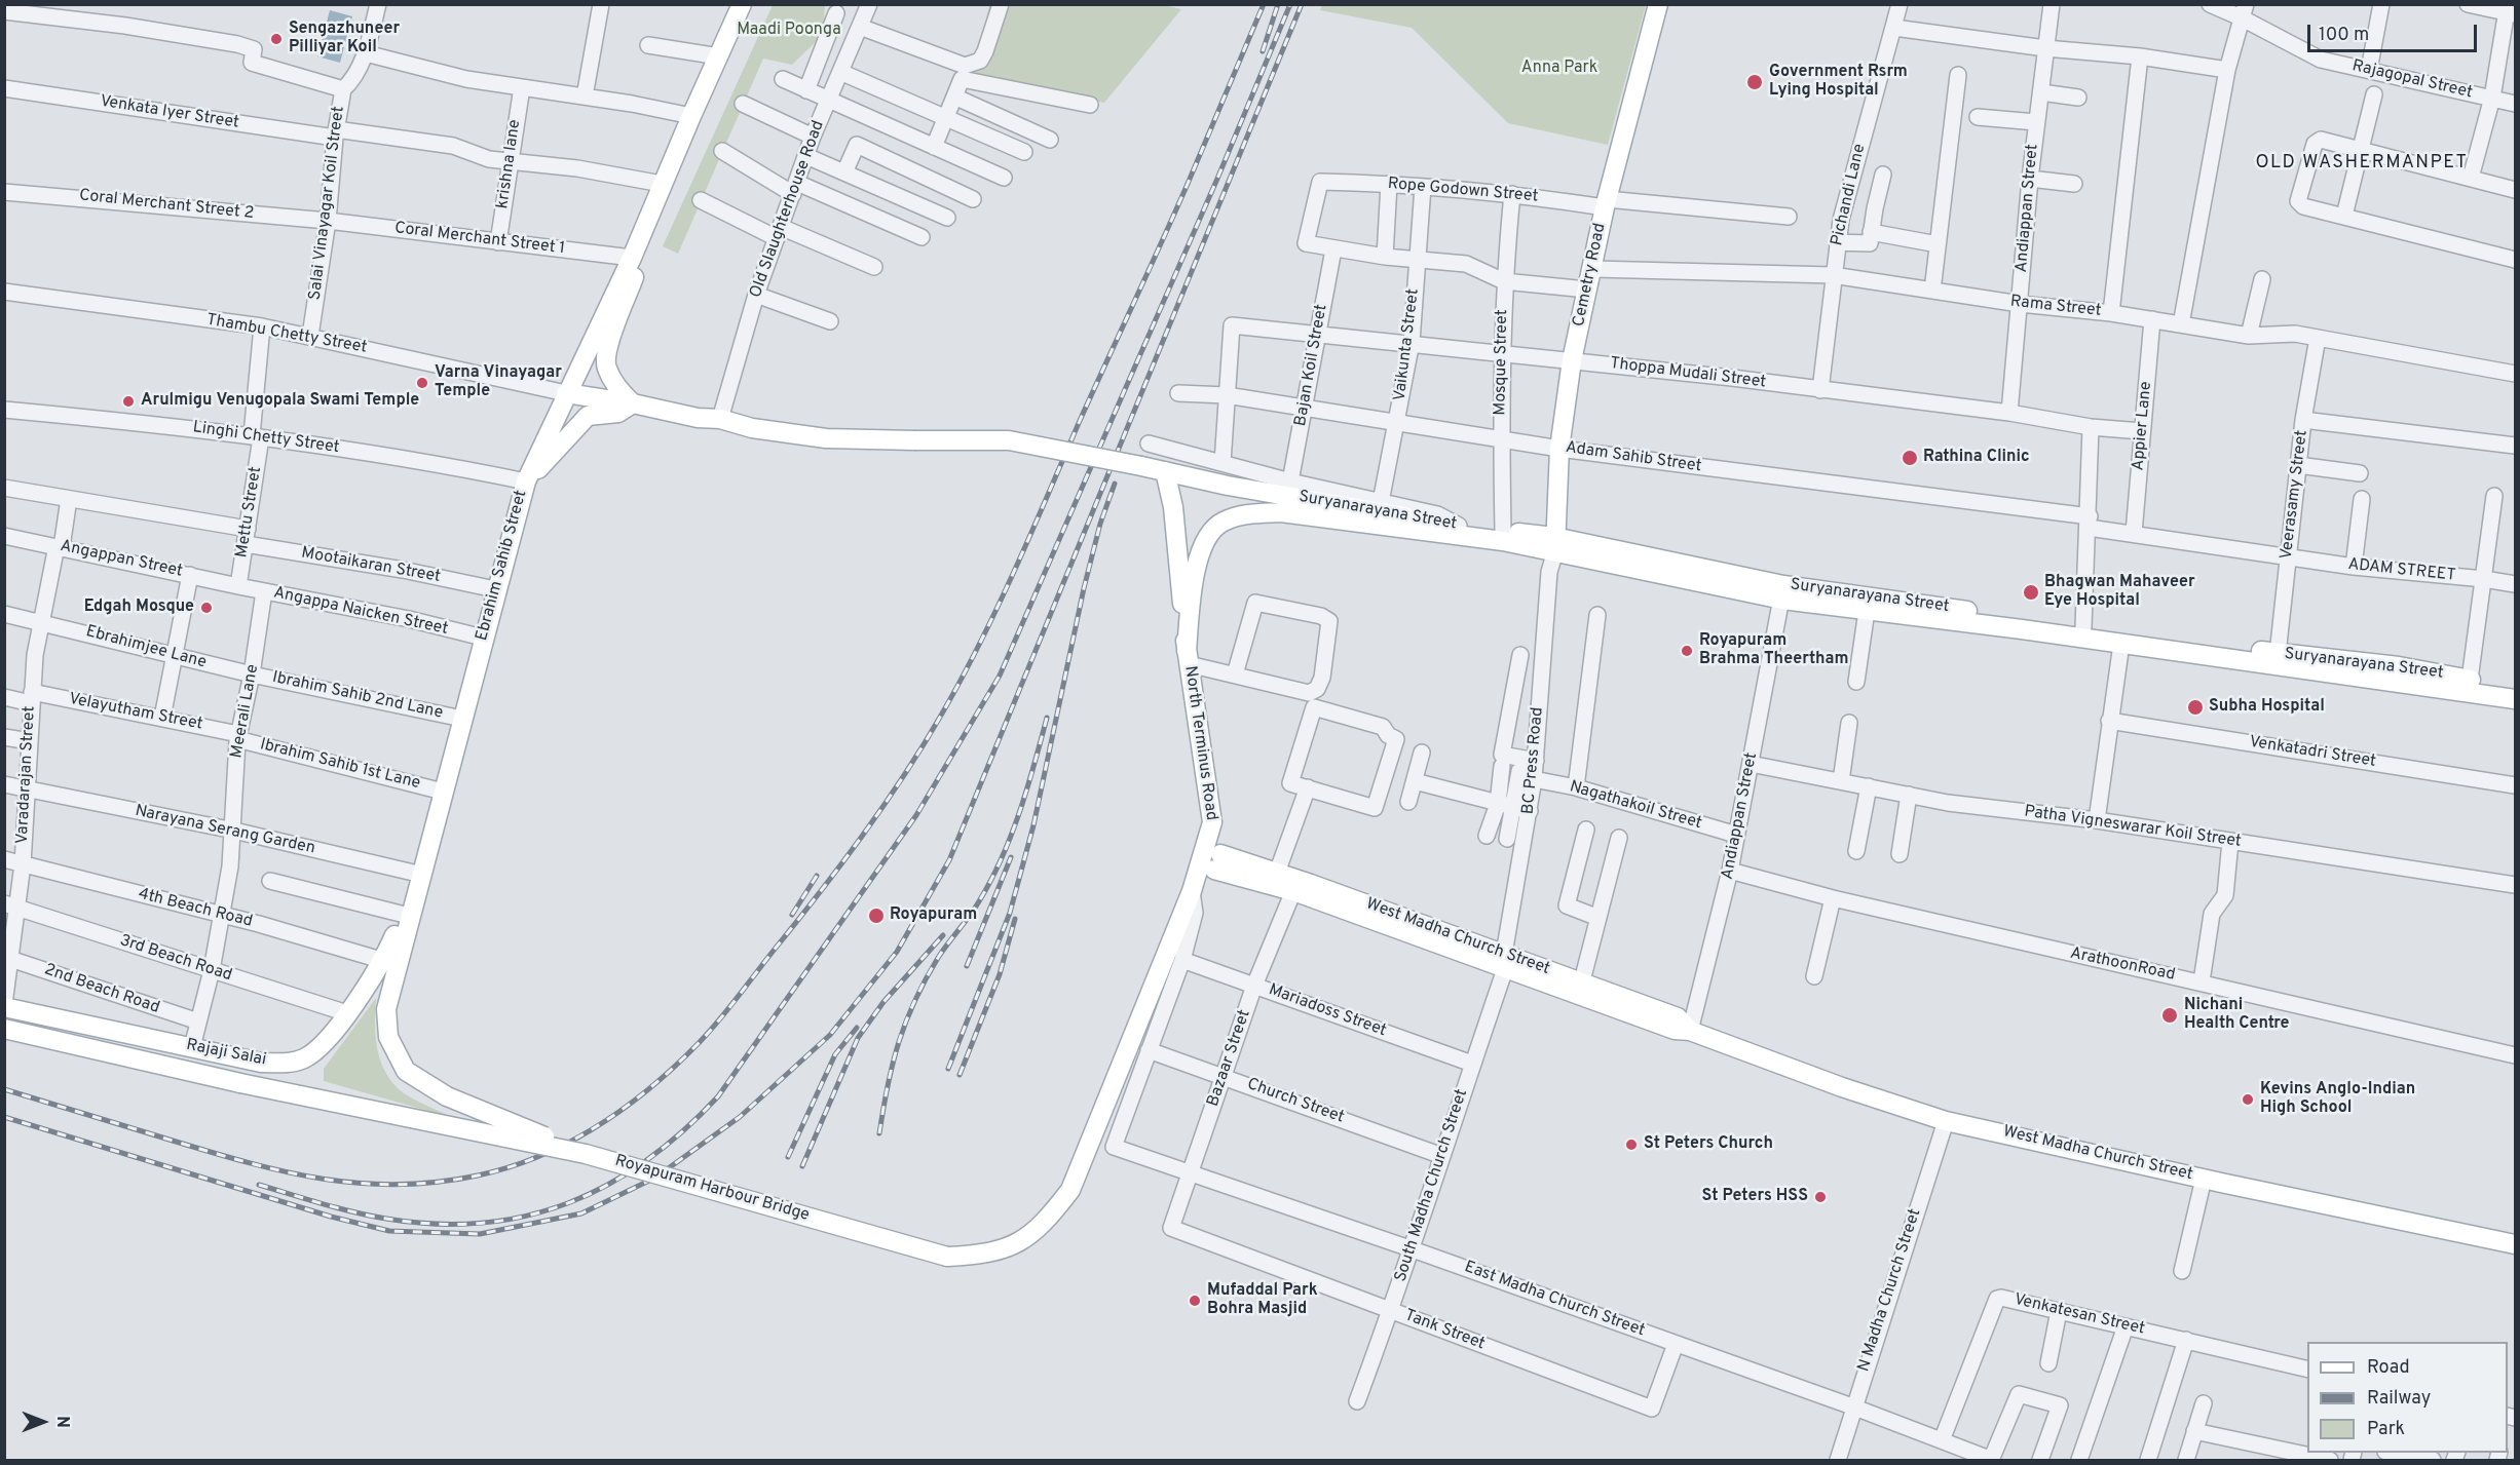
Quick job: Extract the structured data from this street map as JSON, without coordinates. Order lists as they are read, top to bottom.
{
  "streets": {
    "main road": [
      "Cemetry Road",
      "Suryanarayana Street",
      "Ebrahim Sahib Street",
      "North Terminus Road",
      "West Madha Church Street",
      "Rajaji Salai",
      "Royapuram Harbour Bridge"
    ],
    "street": [
      "Rajagopal Street",
      "Venkata Iyer Street",
      "krishna lane",
      "Rope Godown Street",
      "Pichandi Lane",
      "Salai Vinayagar Koil Street",
      "Coral Merchant Street 2",
      "Andiappan Street",
      "Old Slaughterhouse Road",
      "Coral Merchant Street 1",
      "Rama Street",
      "Thambu Chetty Street",
      "Vaikunta Street",
      "Mosque Street",
      "Bajan Koil Street",
      "Thoppa Mudali Street",
      "Appier Lane",
      "Linghi Chetty Street",
      "Adam Sahib Street",
      "Veerasamy Street",
      "Mettu Street",
      "Angappan Street",
      "Mootaikaran Street",
      "ADAM STREET",
      "Angappa Naicken Street",
      "Ebrahimjee Lane",
      "Ibrahim Sahib 2nd Lane",
      "Meerali Lane",
      "Velayutham Street",
      "Venkatadri Street",
      "BC Press Road",
      "Ibrahim Sahib 1st Lane",
      "Varadarajan Street",
      "Nagathakoil Street",
      "Patha Vigneswarar Koil Street",
      "Narayana Serang Garden",
      "4th Beach Road",
      "3rd Beach Road",
      "ArathoonRoad",
      "2nd Beach Road",
      "Mariadoss Street",
      "Bazaar Street",
      "Church Street",
      "South Madha Church Street",
      "N Madha Church Street",
      "East Madha Church Street",
      "Venkatesan Street",
      "Tank Street"
    ]
  },
  "crossings": [
    ["Venkata Iyer Street", "krishna lane"],
    ["Venkata Iyer Street", "Salai Vinayagar Koil Street"],
    ["Venkata Iyer Street", "Ebrahim Sahib Street"],
    ["krishna lane", "Coral Merchant Street 1"],
    ["Rope Godown Street", "Cemetry Road"],
    ["Rope Godown Street", "Vaikunta Street"],
    ["Rope Godown Street", "Mosque Street"],
    ["Rope Godown Street", "Bajan Koil Street"],
    ["Pichandi Lane", "Rama Street"],
    ["Pichandi Lane", "Thoppa Mudali Street"],
    ["Salai Vinayagar Koil Street", "Coral Merchant Street 2"],
    ["Salai Vinayagar Koil Street", "Coral Merchant Street 1"],
    ["Salai Vinayagar Koil Street", "Thambu Chetty Street"],
    ["Coral Merchant Street 2", "Coral Merchant Street 1"],
    ["Andiappan Street", "Rama Street"],
    ["Andiappan Street", "Thoppa Mudali Street"],
    ["Andiappan Street", "Suryanarayana Street"],
    ["Andiappan Street", "Nagathakoil Street"],
    ["Andiappan Street", "Patha Vigneswarar Koil Street"],
    ["Andiappan Street", "West Madha Church Street"],
    ["Andiappan Street", "ArathoonRoad"],
    ["Old Slaughterhouse Road", "Suryanarayana Street"],
    ["Coral Merchant Street 1", "Ebrahim Sahib Street"],
    ["Cemetry Road", "Rama Street"],
    ["Cemetry Road", "Thoppa Mudali Street"],
    ["Cemetry Road", "Adam Sahib Street"],
    ["Cemetry Road", "Suryanarayana Street"],
    ["Cemetry Road", "BC Press Road"],
    ["Rama Street", "Appier Lane"],
    ["Rama Street", "Veerasamy Street"],
    ["Thambu Chetty Street", "Suryanarayana Street"],
    ["Thambu Chetty Street", "Mettu Street"],
    ["Thambu Chetty Street", "Ebrahim Sahib Street"],
    ["Vaikunta Street", "Thoppa Mudali Street"],
    ["Vaikunta Street", "Adam Sahib Street"],
    ["Mosque Street", "Thoppa Mudali Street"],
    ["Mosque Street", "Adam Sahib Street"],
    ["Mosque Street", "Suryanarayana Street"],
    ["Bajan Koil Street", "Thoppa Mudali Street"],
    ["Bajan Koil Street", "Adam Sahib Street"],
    ["Thoppa Mudali Street", "Appier Lane"],
    ["Thoppa Mudali Street", "Adam Sahib Street"],
    ["Appier Lane", "Adam Sahib Street"],
    ["Appier Lane", "ADAM STREET"],
    ["Linghi Chetty Street", "Mettu Street"],
    ["Linghi Chetty Street", "Ebrahim Sahib Street"],
    ["Adam Sahib Street", "ADAM STREET"],
    ["Veerasamy Street", "Suryanarayana Street"],
    ["Veerasamy Street", "ADAM STREET"],
    ["Suryanarayana Street", "Ebrahim Sahib Street"],
    ["Suryanarayana Street", "North Terminus Road"],
    ["Suryanarayana Street", "BC Press Road"],
    ["Mettu Street", "Angappan Street"],
    ["Mettu Street", "Mootaikaran Street"],
    ["Mettu Street", "Angappa Naicken Street"],
    ["Angappan Street", "Angappa Naicken Street"],
    ["Angappan Street", "Varadarajan Street"],
    ["Mootaikaran Street", "Ebrahim Sahib Street"],
    ["Mootaikaran Street", "Varadarajan Street"],
    ["Ebrahim Sahib Street", "Angappa Naicken Street"],
    ["Ebrahim Sahib Street", "Ibrahim Sahib 2nd Lane"],
    ["Ebrahim Sahib Street", "Ibrahim Sahib 1st Lane"],
    ["Ebrahim Sahib Street", "Narayana Serang Garden"],
    ["Ebrahim Sahib Street", "Rajaji Salai"],
    ["Ebrahim Sahib Street", "Royapuram Harbour Bridge"],
    ["Angappa Naicken Street", "Meerali Lane"],
    ["Ebrahimjee Lane", "Ibrahim Sahib 2nd Lane"],
    ["Ebrahimjee Lane", "Meerali Lane"],
    ["Ebrahimjee Lane", "Varadarajan Street"],
    ["Ibrahim Sahib 2nd Lane", "Meerali Lane"],
    ["Meerali Lane", "Velayutham Street"],
    ["Meerali Lane", "Ibrahim Sahib 1st Lane"],
    ["Meerali Lane", "Narayana Serang Garden"],
    ["Meerali Lane", "4th Beach Road"],
    ["Meerali Lane", "3rd Beach Road"],
    ["Meerali Lane", "2nd Beach Road"],
    ["Meerali Lane", "Rajaji Salai"],
    ["Velayutham Street", "Ibrahim Sahib 1st Lane"],
    ["Velayutham Street", "Varadarajan Street"],
    ["North Terminus Road", "Royapuram Harbour Bridge"],
    ["BC Press Road", "Nagathakoil Street"],
    ["BC Press Road", "West Madha Church Street"],
    ["BC Press Road", "South Madha Church Street"],
    ["Varadarajan Street", "Narayana Serang Garden"],
    ["Varadarajan Street", "4th Beach Road"],
    ["Varadarajan Street", "3rd Beach Road"],
    ["Varadarajan Street", "2nd Beach Road"],
    ["Varadarajan Street", "Rajaji Salai"],
    ["Narayana Serang Garden", "Rajaji Salai"],
    ["4th Beach Road", "Rajaji Salai"],
    ["West Madha Church Street", "Bazaar Street"],
    ["West Madha Church Street", "South Madha Church Street"],
    ["West Madha Church Street", "N Madha Church Street"],
    ["3rd Beach Road", "Rajaji Salai"],
    ["Mariadoss Street", "Bazaar Street"],
    ["Mariadoss Street", "South Madha Church Street"],
    ["Rajaji Salai", "Royapuram Harbour Bridge"],
    ["Bazaar Street", "Church Street"],
    ["Bazaar Street", "East Madha Church Street"],
    ["Bazaar Street", "Tank Street"],
    ["Church Street", "South Madha Church Street"],
    ["Church Street", "East Madha Church Street"],
    ["South Madha Church Street", "East Madha Church Street"],
    ["South Madha Church Street", "Tank Street"],
    ["N Madha Church Street", "East Madha Church Street"],
    ["East Madha Church Street", "Venkatesan Street"],
    ["East Madha Church Street", "Tank Street"]
  ],
  "districts": ["OLD WASHERMANPET"],
  "parks": ["Maadi Poonga", "Anna Park"],
  "places": [
    "Sengazhuneer Pilliyar Koil",
    "Government Rsrm Lying Hospital",
    "Varna Vinayagar Temple",
    "Arulmigu Venugopala Swami Temple",
    "Rathina Clinic",
    "Bhagwan Mahaveer Eye Hospital",
    "Edgah Mosque",
    "Royapuram Brahma Theertham",
    "Subha Hospital",
    "Royapuram",
    "Nichani Health Centre",
    "Kevins Anglo-Indian High School",
    "St Peters Church",
    "St Peters HSS",
    "Mufaddal Park Bohra Masjid"
  ],
  "legend": ["Road", "Railway", "Park"],
  "scale_bar": "100 m",
  "north": "right"
}
